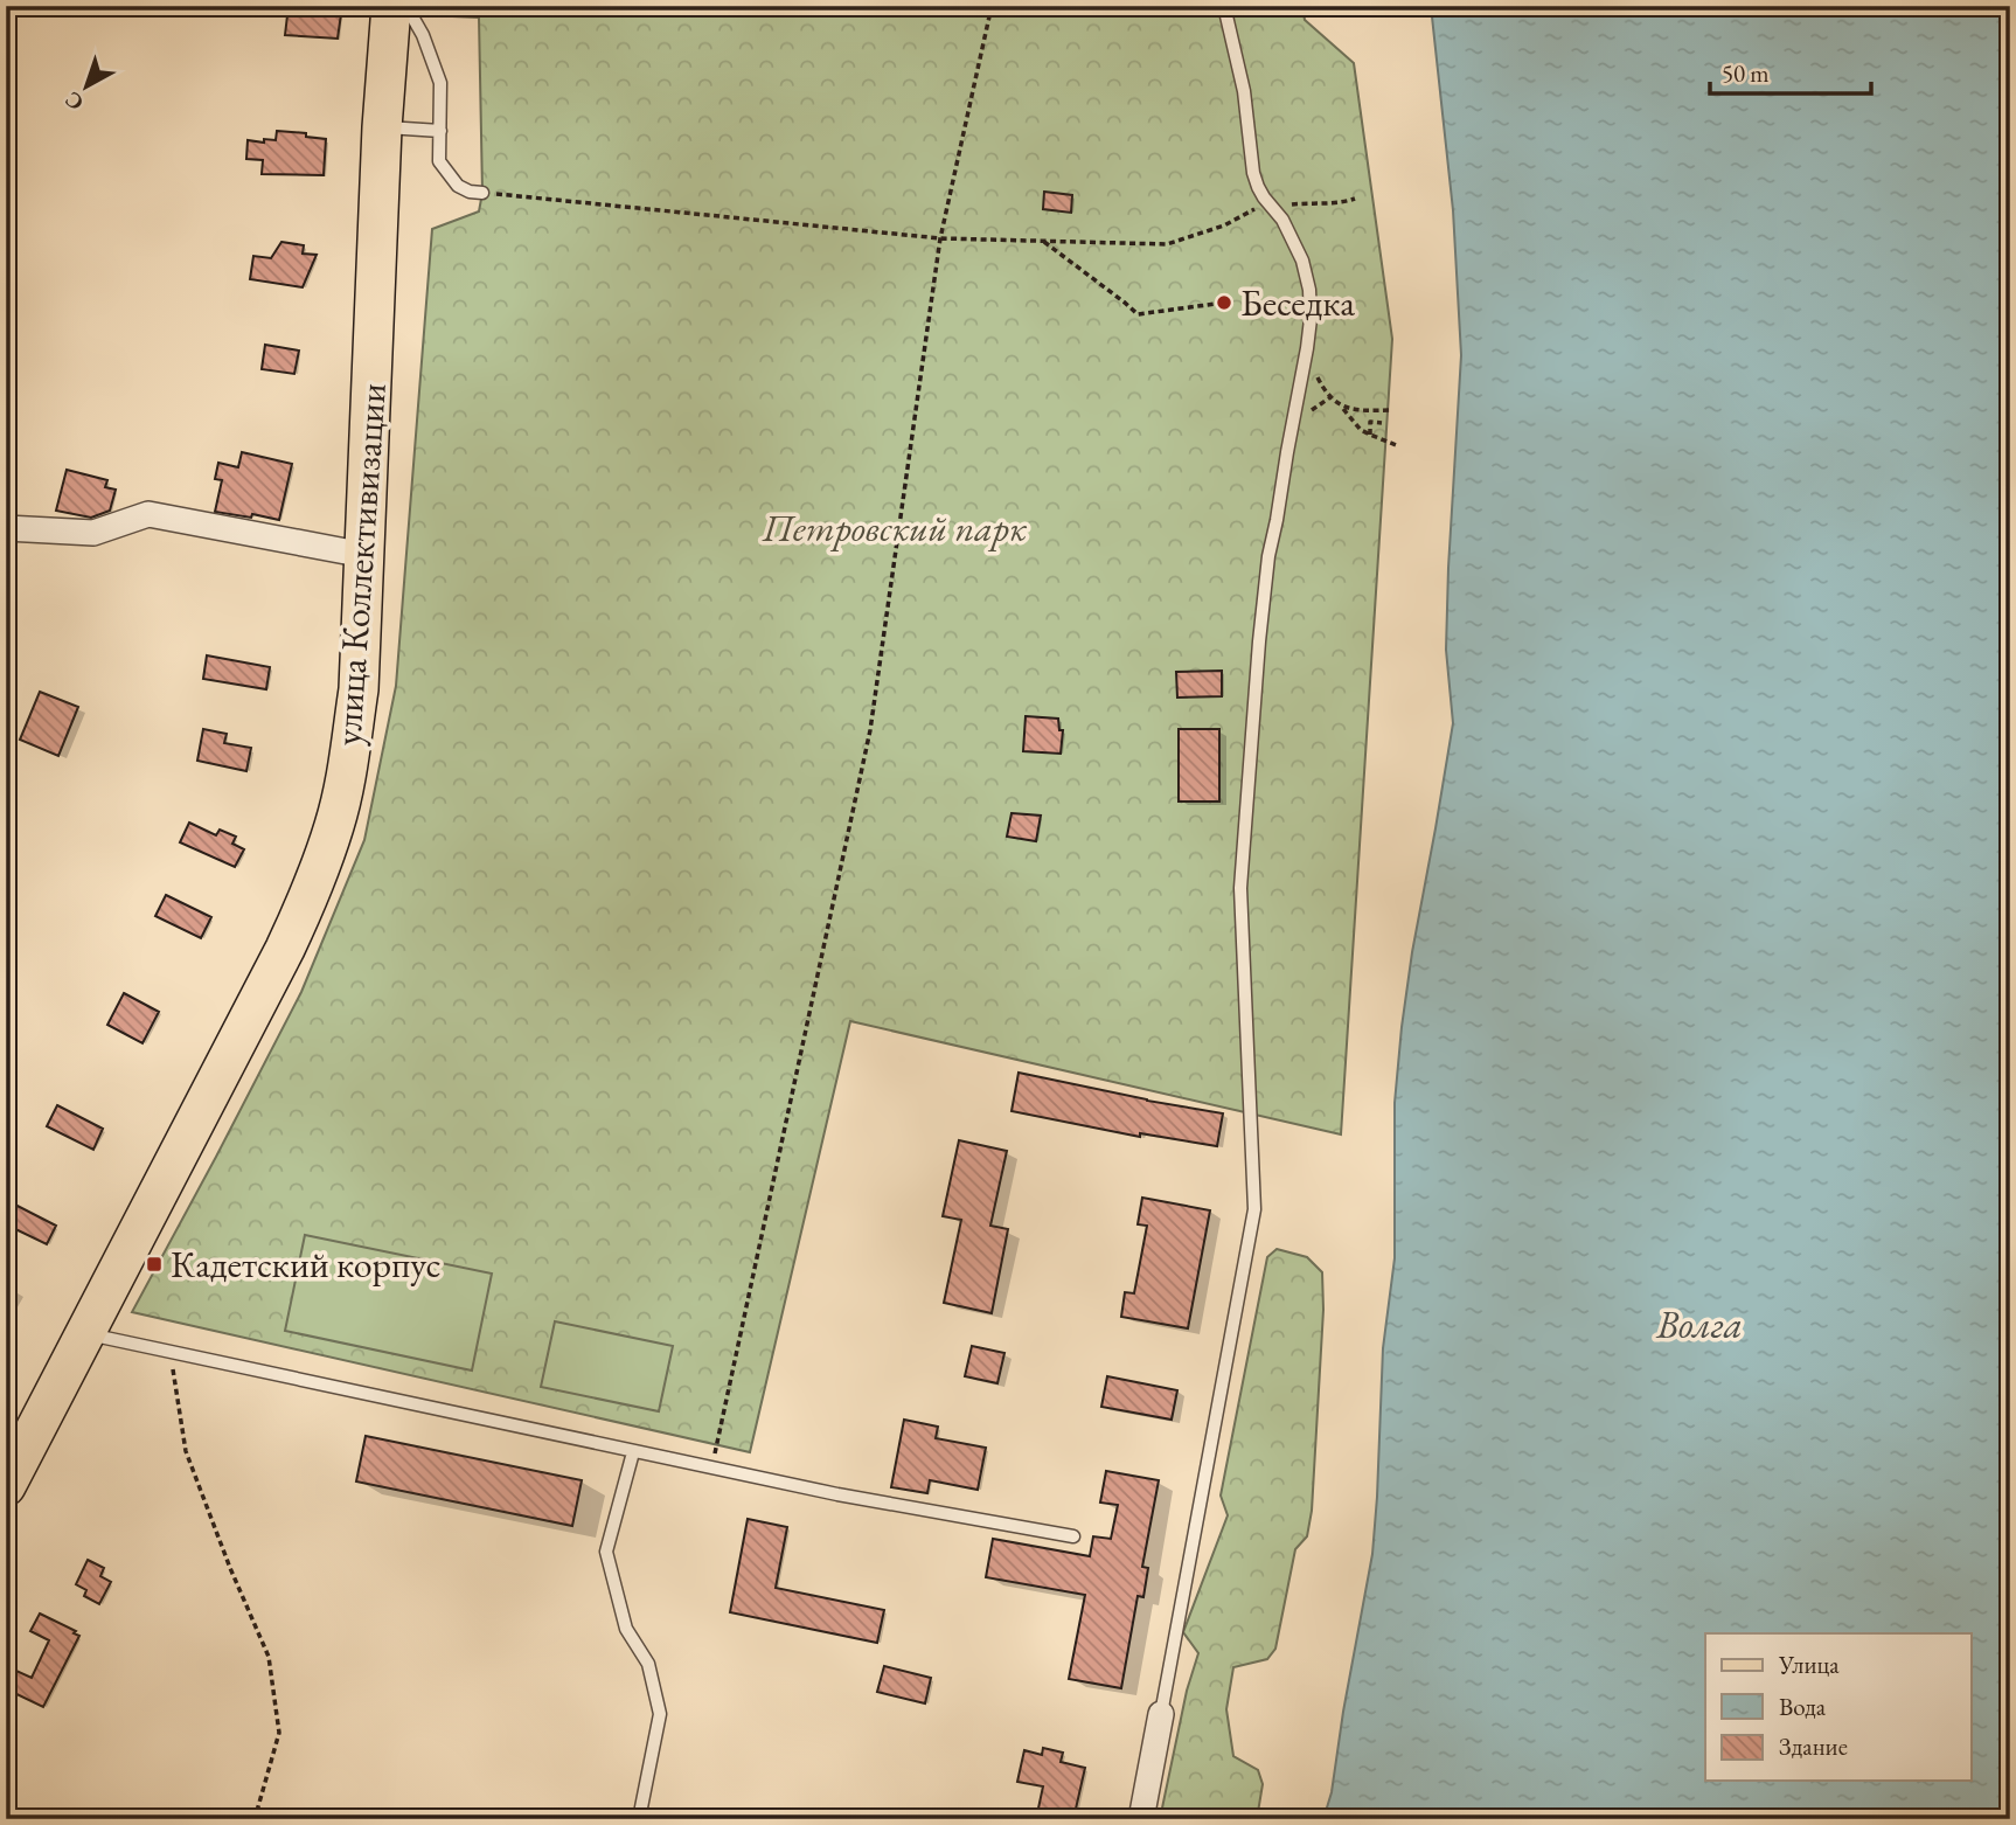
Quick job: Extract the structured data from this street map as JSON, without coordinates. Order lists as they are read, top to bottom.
{
  "streets": {
    "main road": ["улица Коллективизации"]
  },
  "water": ["Волга"],
  "parks": ["Петровский парк"],
  "places": {
    "other": ["Беседка"],
    "transit": ["Кадетский корпус"]
  },
  "legend": ["Улица", "Вода", "Здание"],
  "scale_bar": "50 m",
  "north": "bottom left"
}
